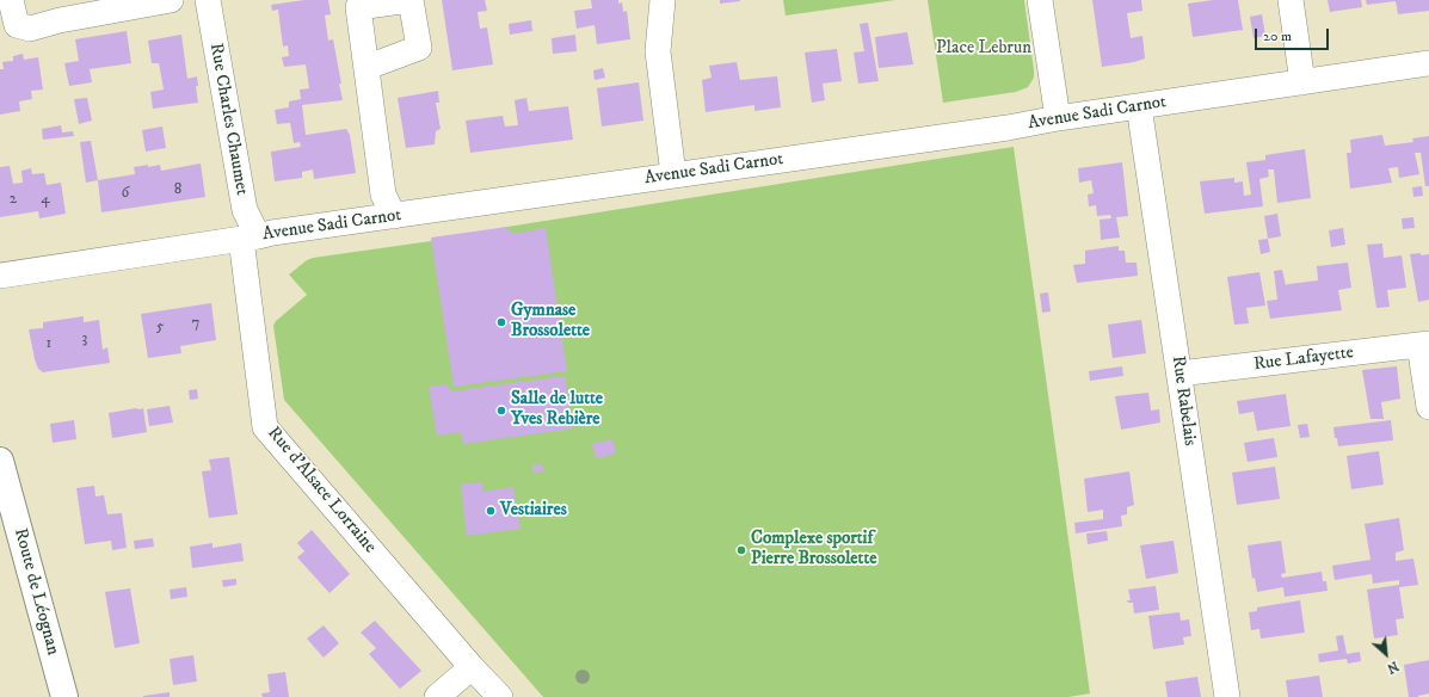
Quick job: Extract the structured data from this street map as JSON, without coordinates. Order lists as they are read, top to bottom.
{
  "streets": {
    "main road": ["Route de Léognan"],
    "street": [
      "Avenue Sadi Carnot",
      "Rue Charles Chaumet",
      "Rue Lafayette",
      "Rue Rabelais",
      "Rue d'Alsace Lorraine"
    ]
  },
  "crossings": [
    ["Avenue Sadi Carnot", "Rue Charles Chaumet"],
    ["Avenue Sadi Carnot", "Rue Rabelais"],
    ["Avenue Sadi Carnot", "Rue d'Alsace Lorraine"],
    ["Rue Charles Chaumet", "Rue d'Alsace Lorraine"],
    ["Rue Lafayette", "Rue Rabelais"]
  ],
  "parks": ["Place Lebrun"],
  "places": [
    "Gymnase Brossolette",
    "Salle de lutte Yves Rebière",
    "Vestiaires",
    "Complexe sportif Pierre Brossolette"
  ],
  "house_numbers": [
    "8",
    "6",
    "2",
    "4",
    "7",
    "5",
    "3",
    "1"
  ],
  "scale_bar": "20 m",
  "north": "bottom right"
}
